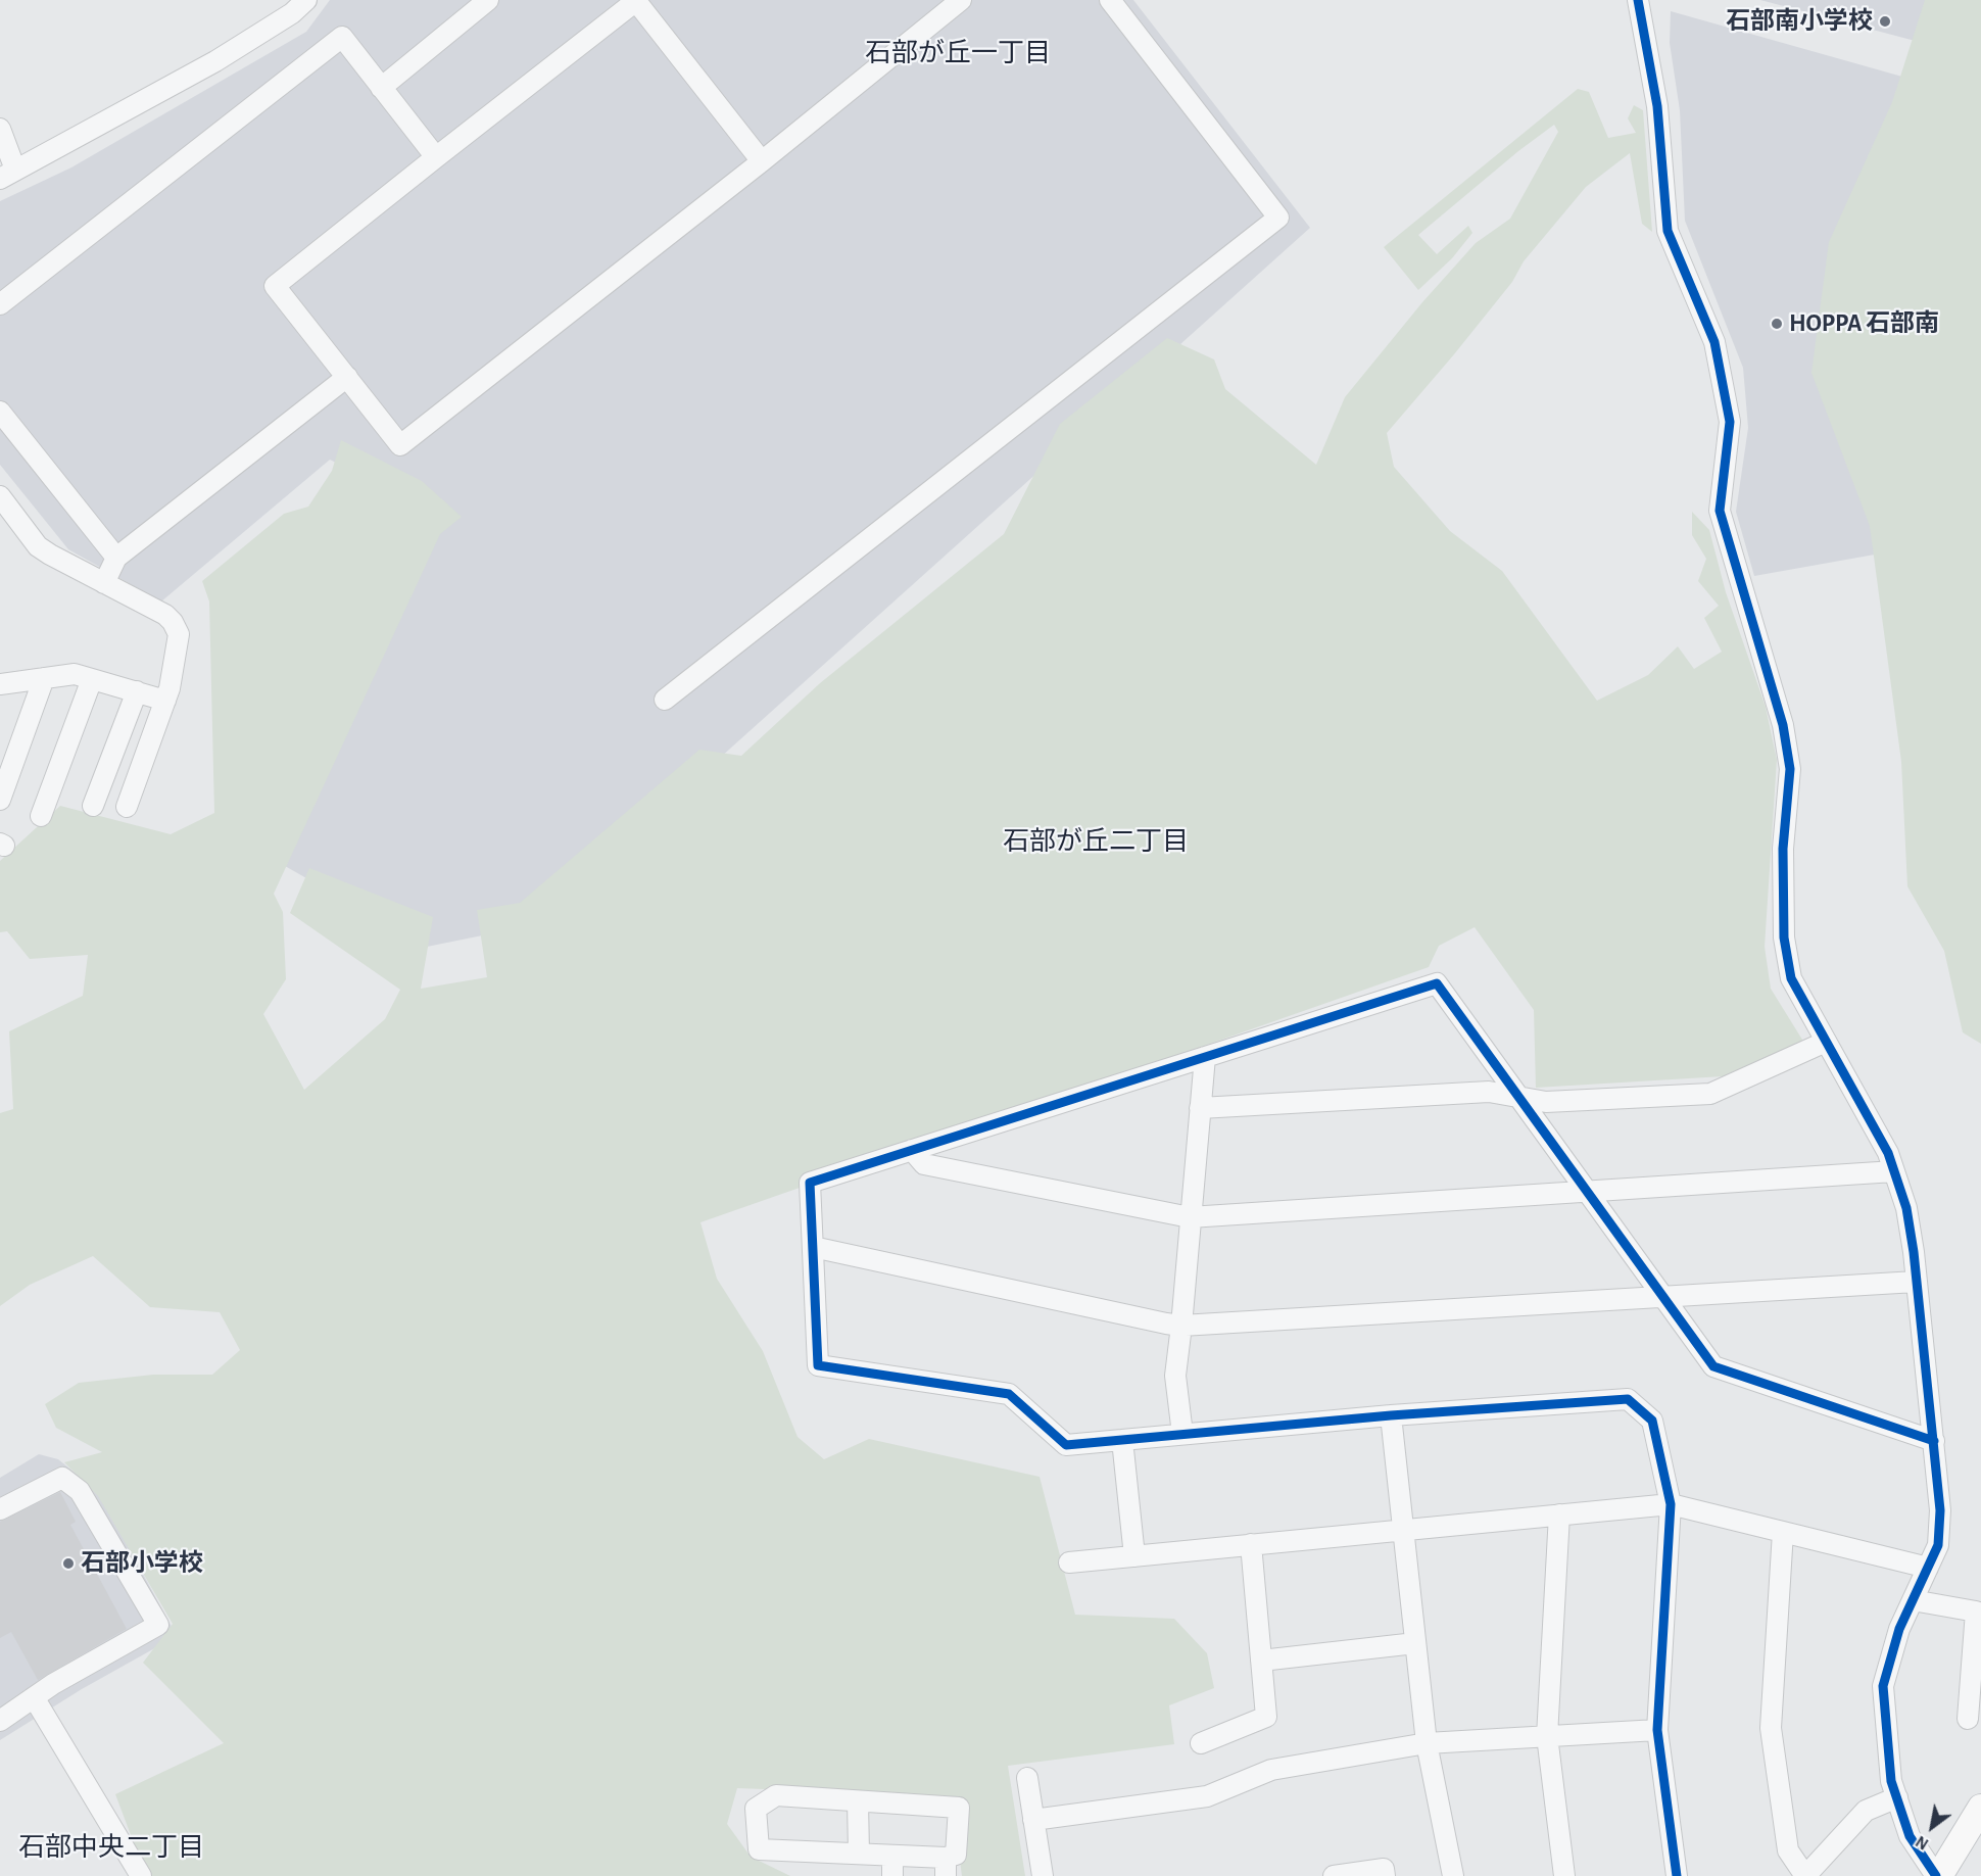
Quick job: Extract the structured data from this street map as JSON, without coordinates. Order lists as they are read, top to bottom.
{
  "districts": ["石部が丘一丁目", "石部が丘二丁目", "石部中央二丁目"],
  "places": ["石部南小学校", "HOPPA 石部南", "石部小学校"],
  "north": "bottom left"
}
